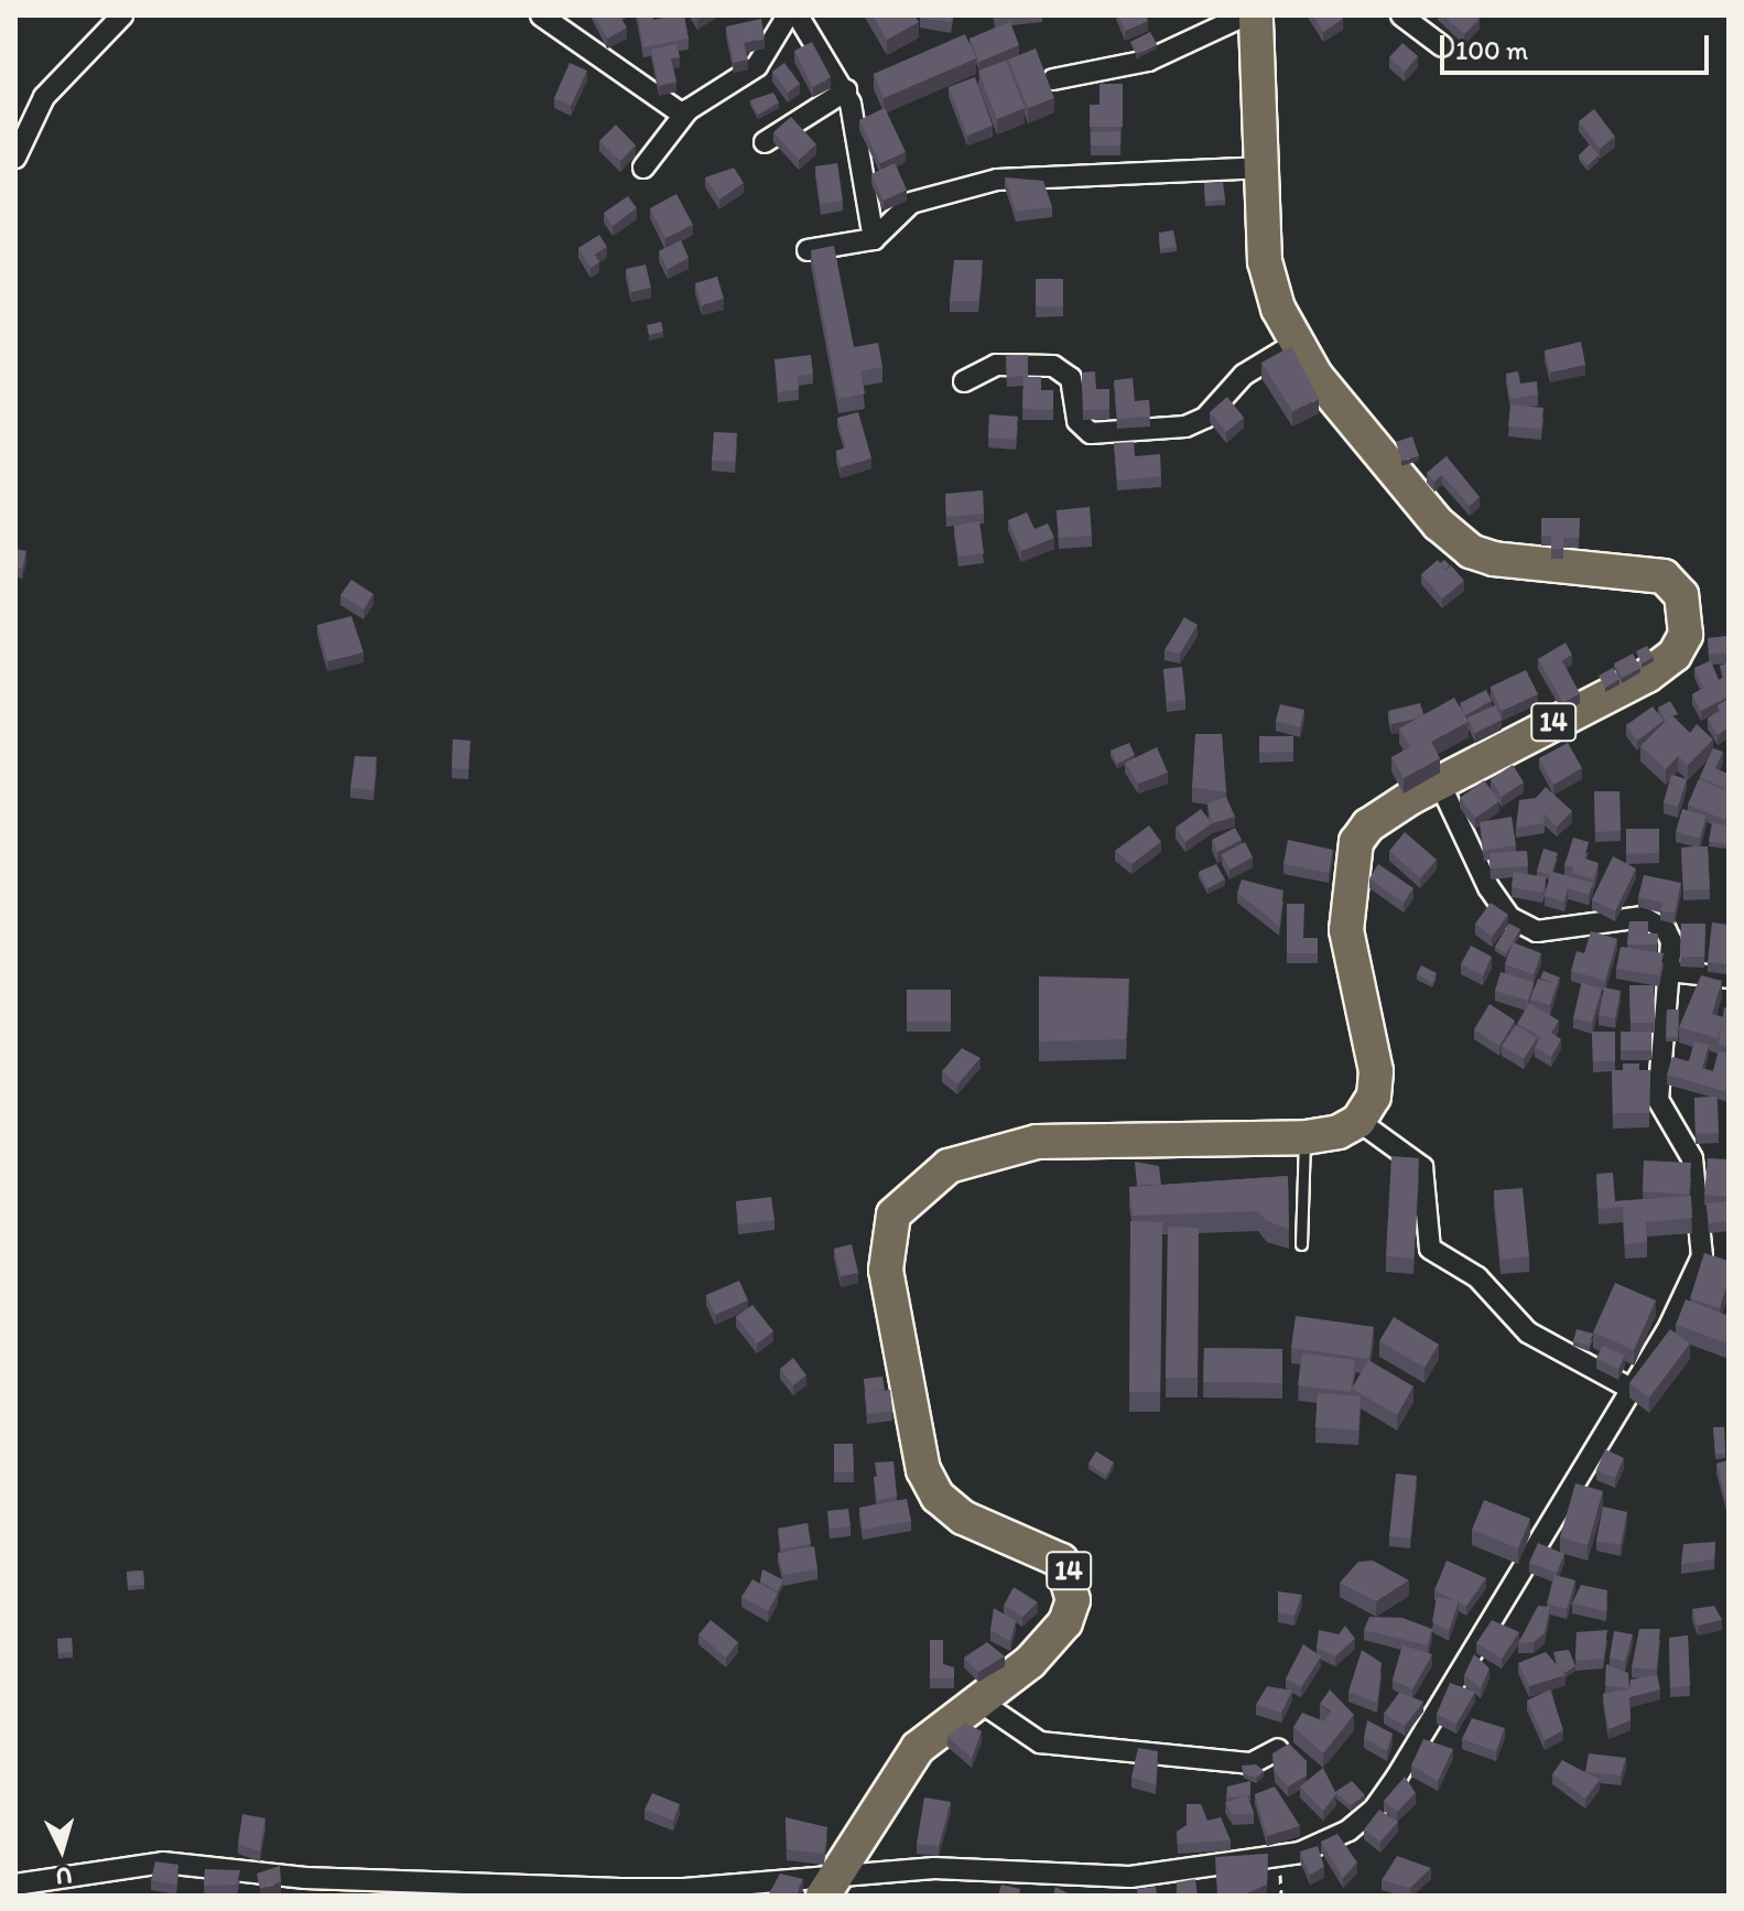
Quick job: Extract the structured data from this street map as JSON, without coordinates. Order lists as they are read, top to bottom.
{
  "streets": {
    "highway": ["14"]
  },
  "scale_bar": "100 m",
  "north": "bottom"
}
